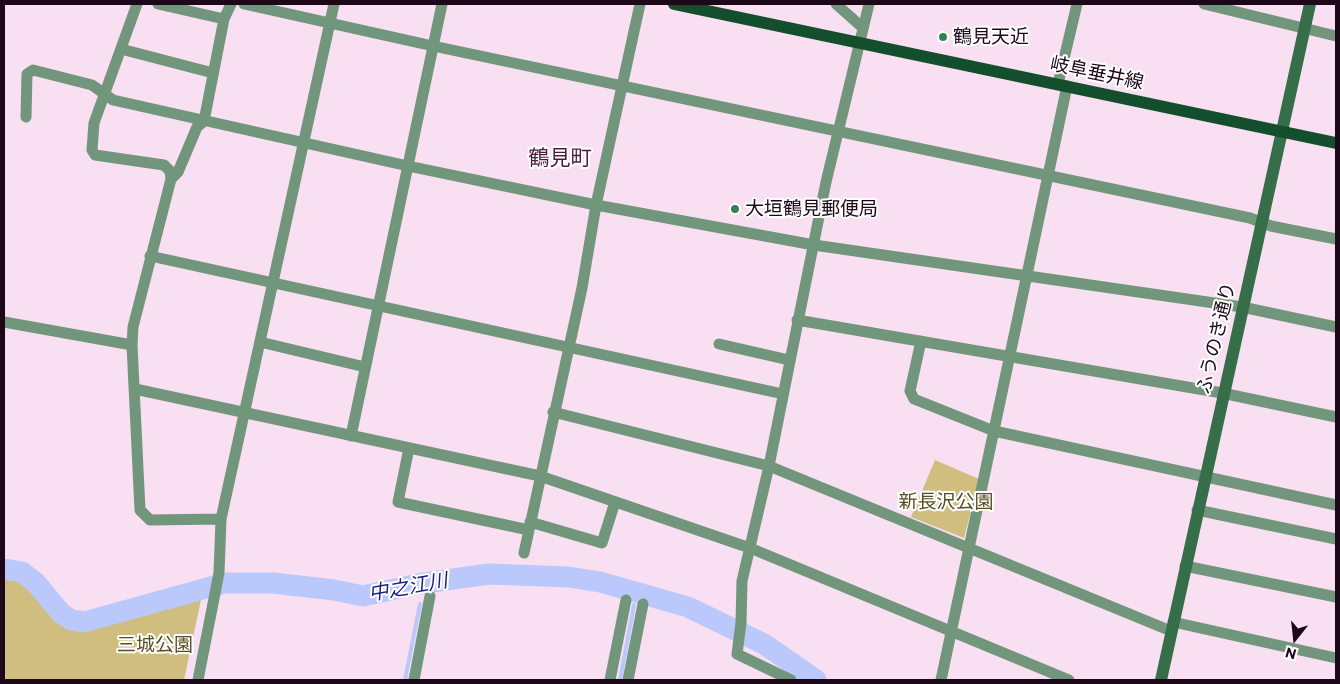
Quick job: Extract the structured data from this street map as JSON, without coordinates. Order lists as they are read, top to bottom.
{
  "streets": {
    "main road": ["岐阜垂井線"],
    "street": ["ふうのき通り"]
  },
  "crossings": [
    ["岐阜垂井線", "ふうのき通り"]
  ],
  "districts": ["鶴見町"],
  "water": ["中之江川"],
  "parks": ["新長沢公園", "三城公園"],
  "places": ["鶴見天近", "大垣鶴見郵便局"],
  "north": "bottom"
}
